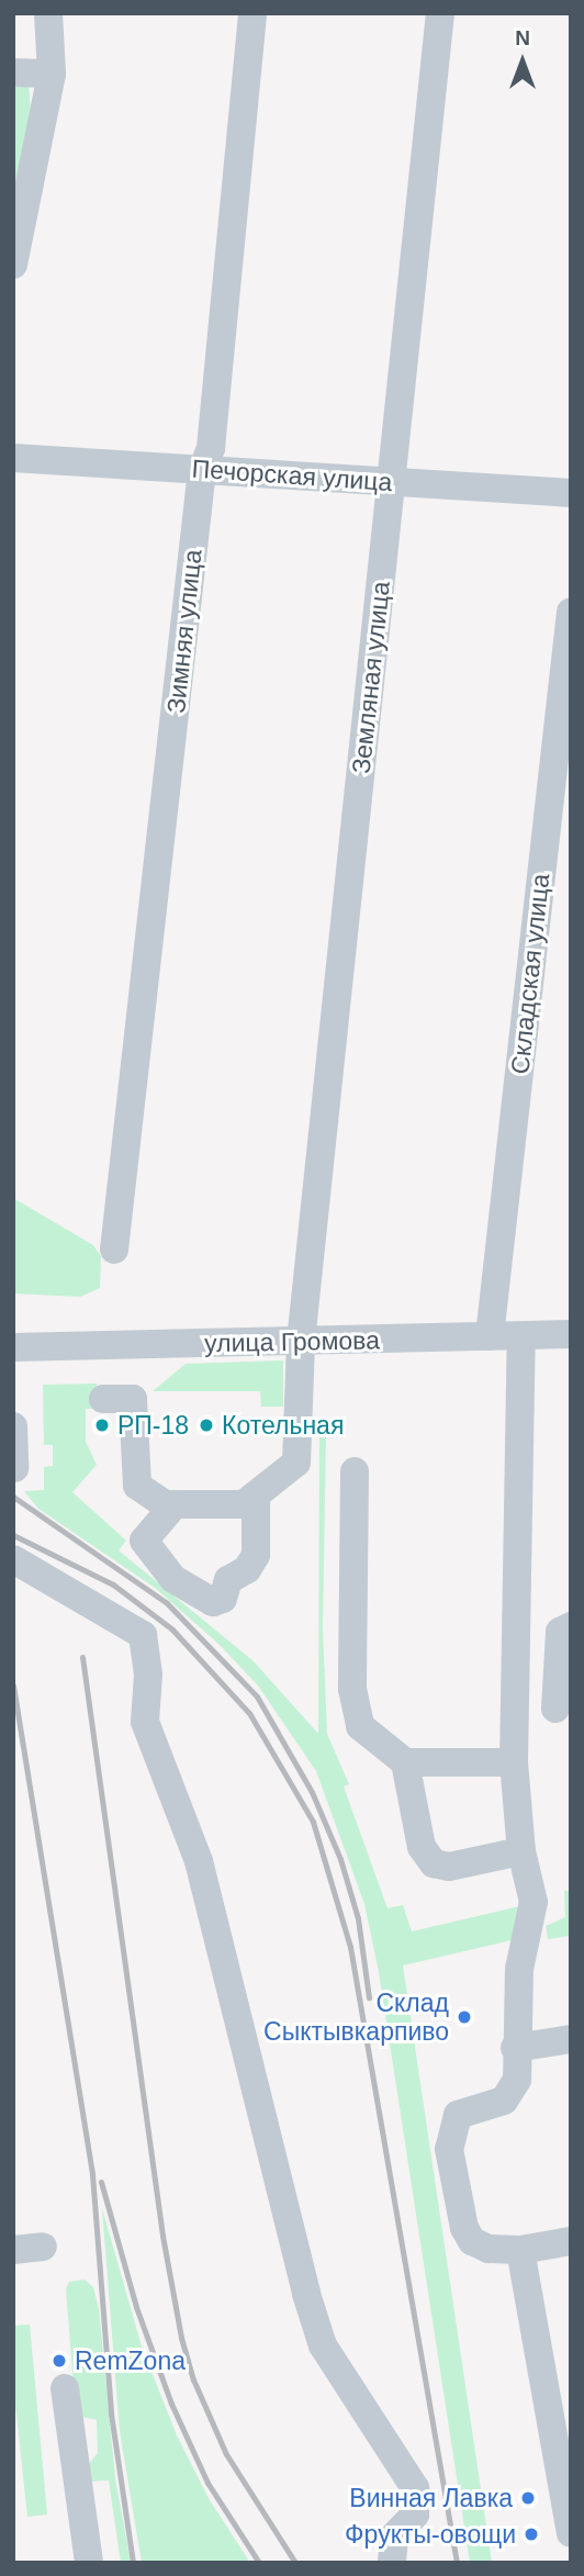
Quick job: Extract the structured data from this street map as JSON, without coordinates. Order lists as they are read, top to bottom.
{
  "streets": {
    "street": [
      "Печорская улица",
      "Зимняя улица",
      "Земляная улица",
      "Складская улица",
      "улица Громова"
    ]
  },
  "crossings": [
    ["Печорская улица", "Зимняя улица"],
    ["Печорская улица", "Земляная улица"],
    ["Земляная улица", "улица Громова"],
    ["Складская улица", "улица Громова"]
  ],
  "places": [
    "РП-18",
    "Котельная",
    "Склад Сыктывкарпиво",
    "RemZona",
    "Винная Лавка",
    "Фрукты-овощи"
  ],
  "north": "top"
}
